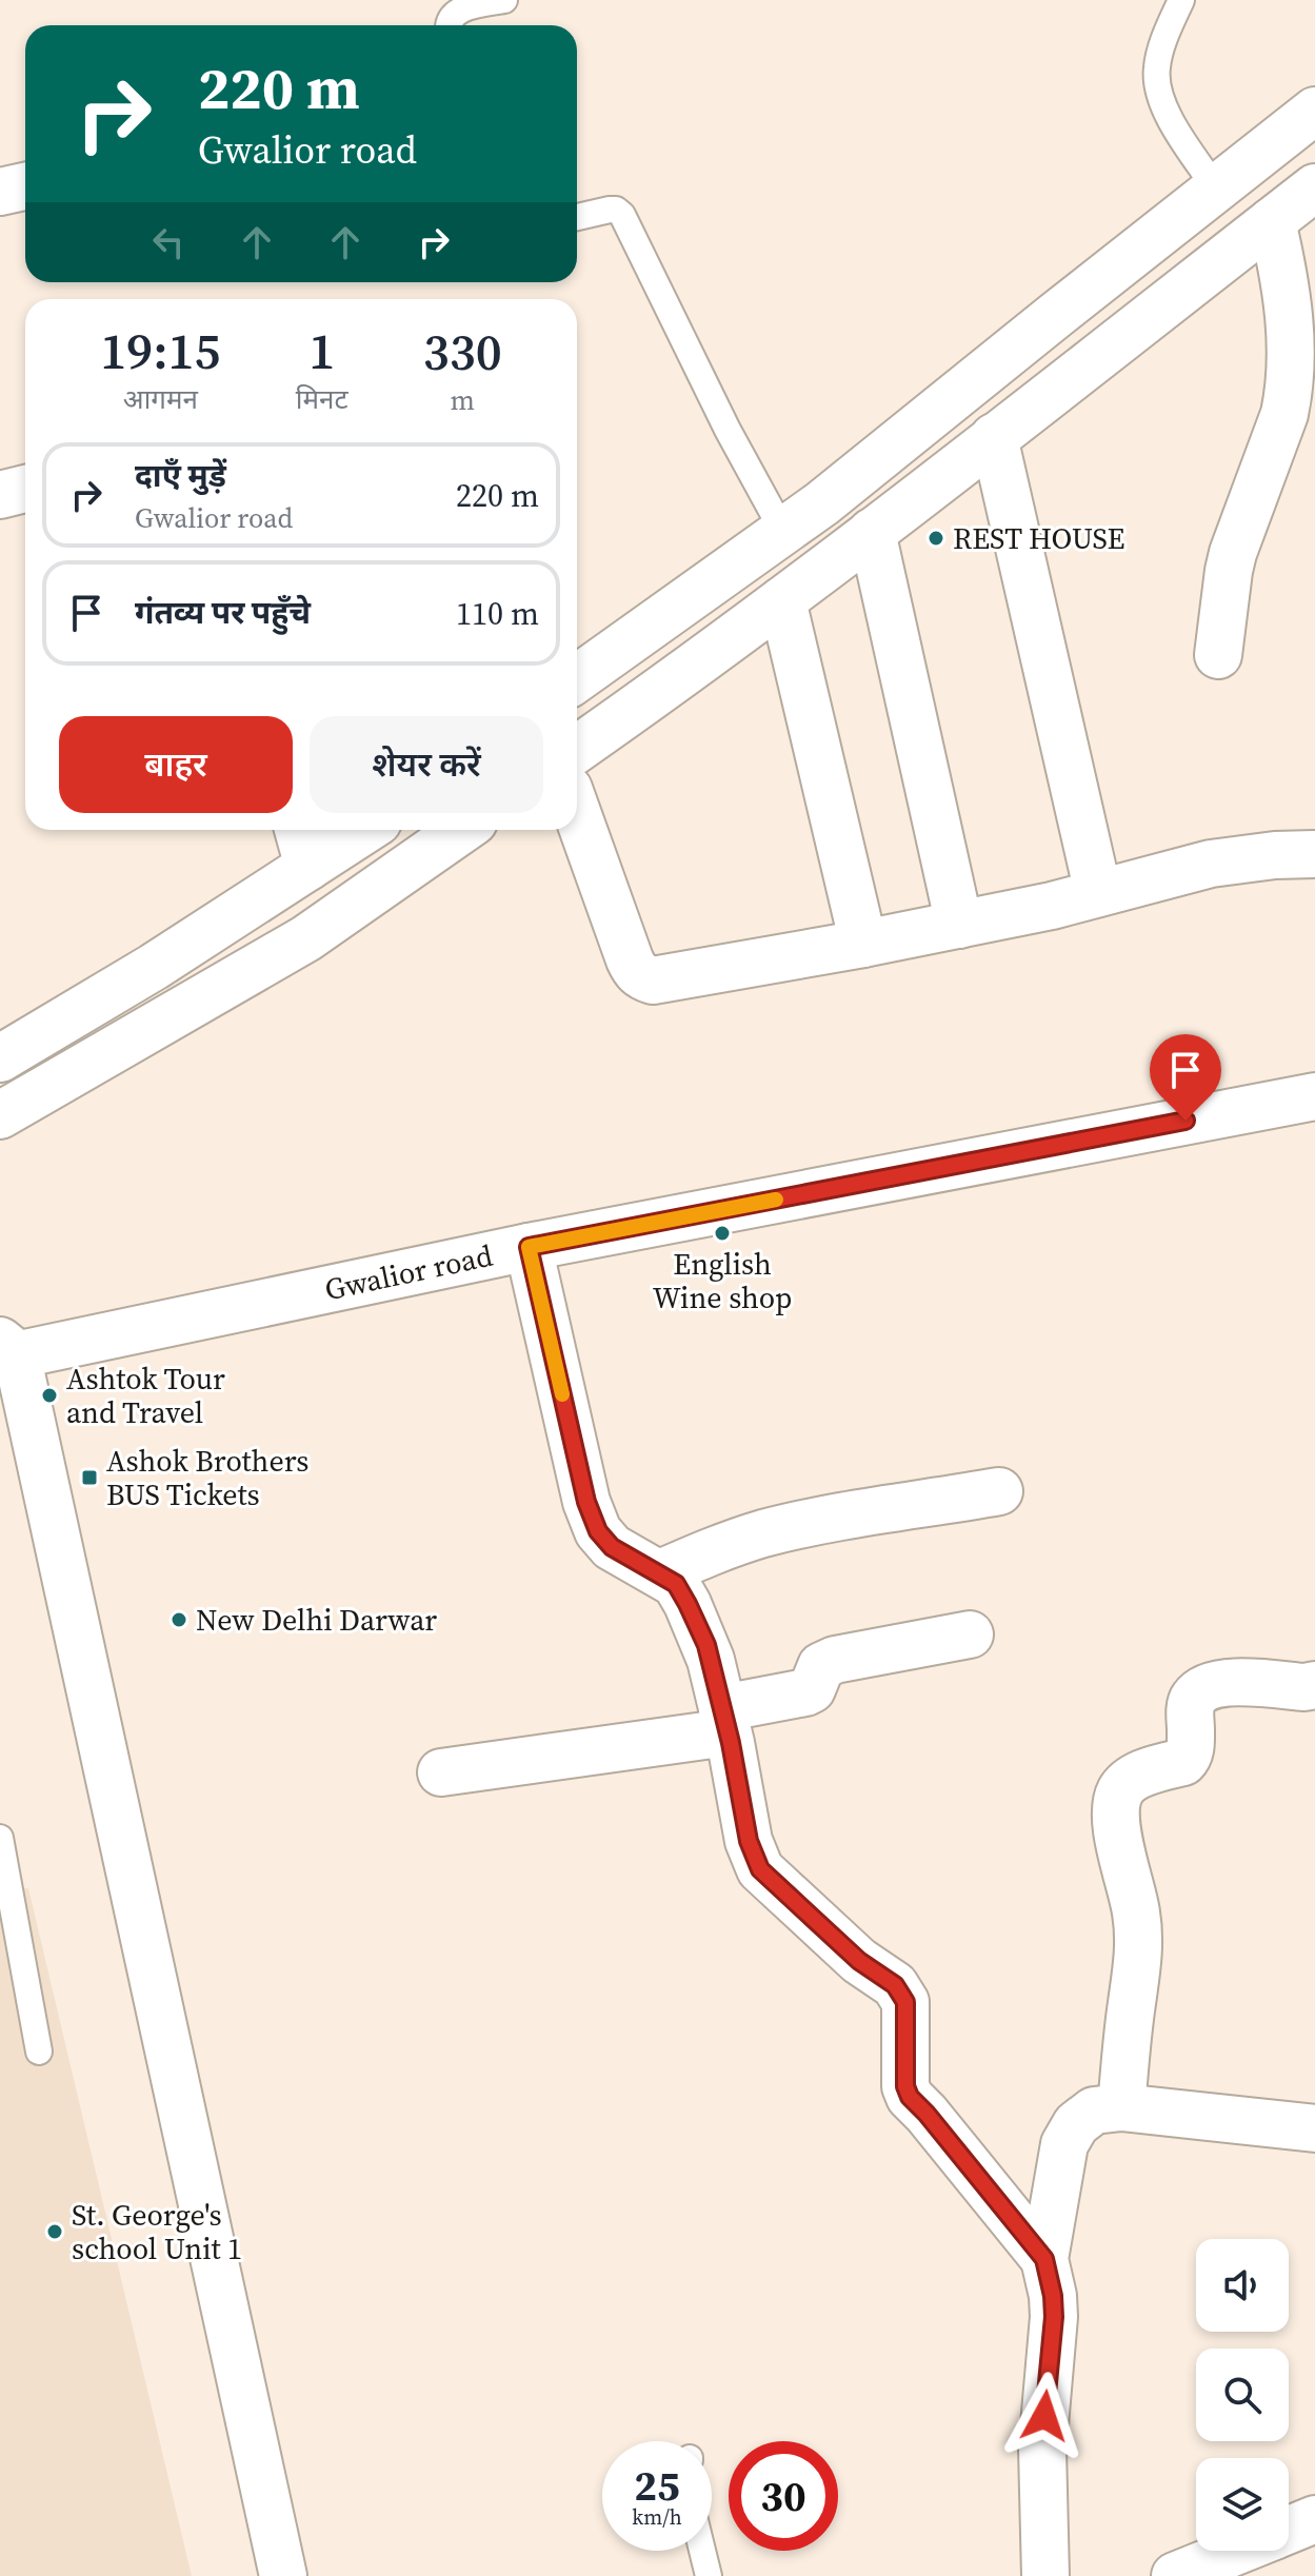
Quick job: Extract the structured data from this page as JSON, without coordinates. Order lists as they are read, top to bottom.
{
  "streets": {
    "street": ["Gwalior road"]
  },
  "places": {
    "other": [
      "REST HOUSE",
      "English Wine shop",
      "Ashtok Tour and Travel",
      "New Delhi Darwar",
      "St. George's school Unit 1"
    ],
    "transit": ["Ashok Brothers BUS Tickets"]
  },
  "page": {
    "turn": ["220 m", "Gwalior road"],
    "eta": [
      "19:15",
      "आगमन",
      "1",
      "मिनट",
      "330",
      "m"
    ],
    "list": [
      {
        "name": "दाएँ मुड़ें",
        "note": "Gwalior road",
        "value": "220 m"
      },
      {
        "name": "गंतव्य पर पहुँचे",
        "value": "110 m"
      }
    ],
    "buttons": ["बाहर", "शेयर करें"],
    "speed": "25 km/h",
    "limit": "30"
  }
}
